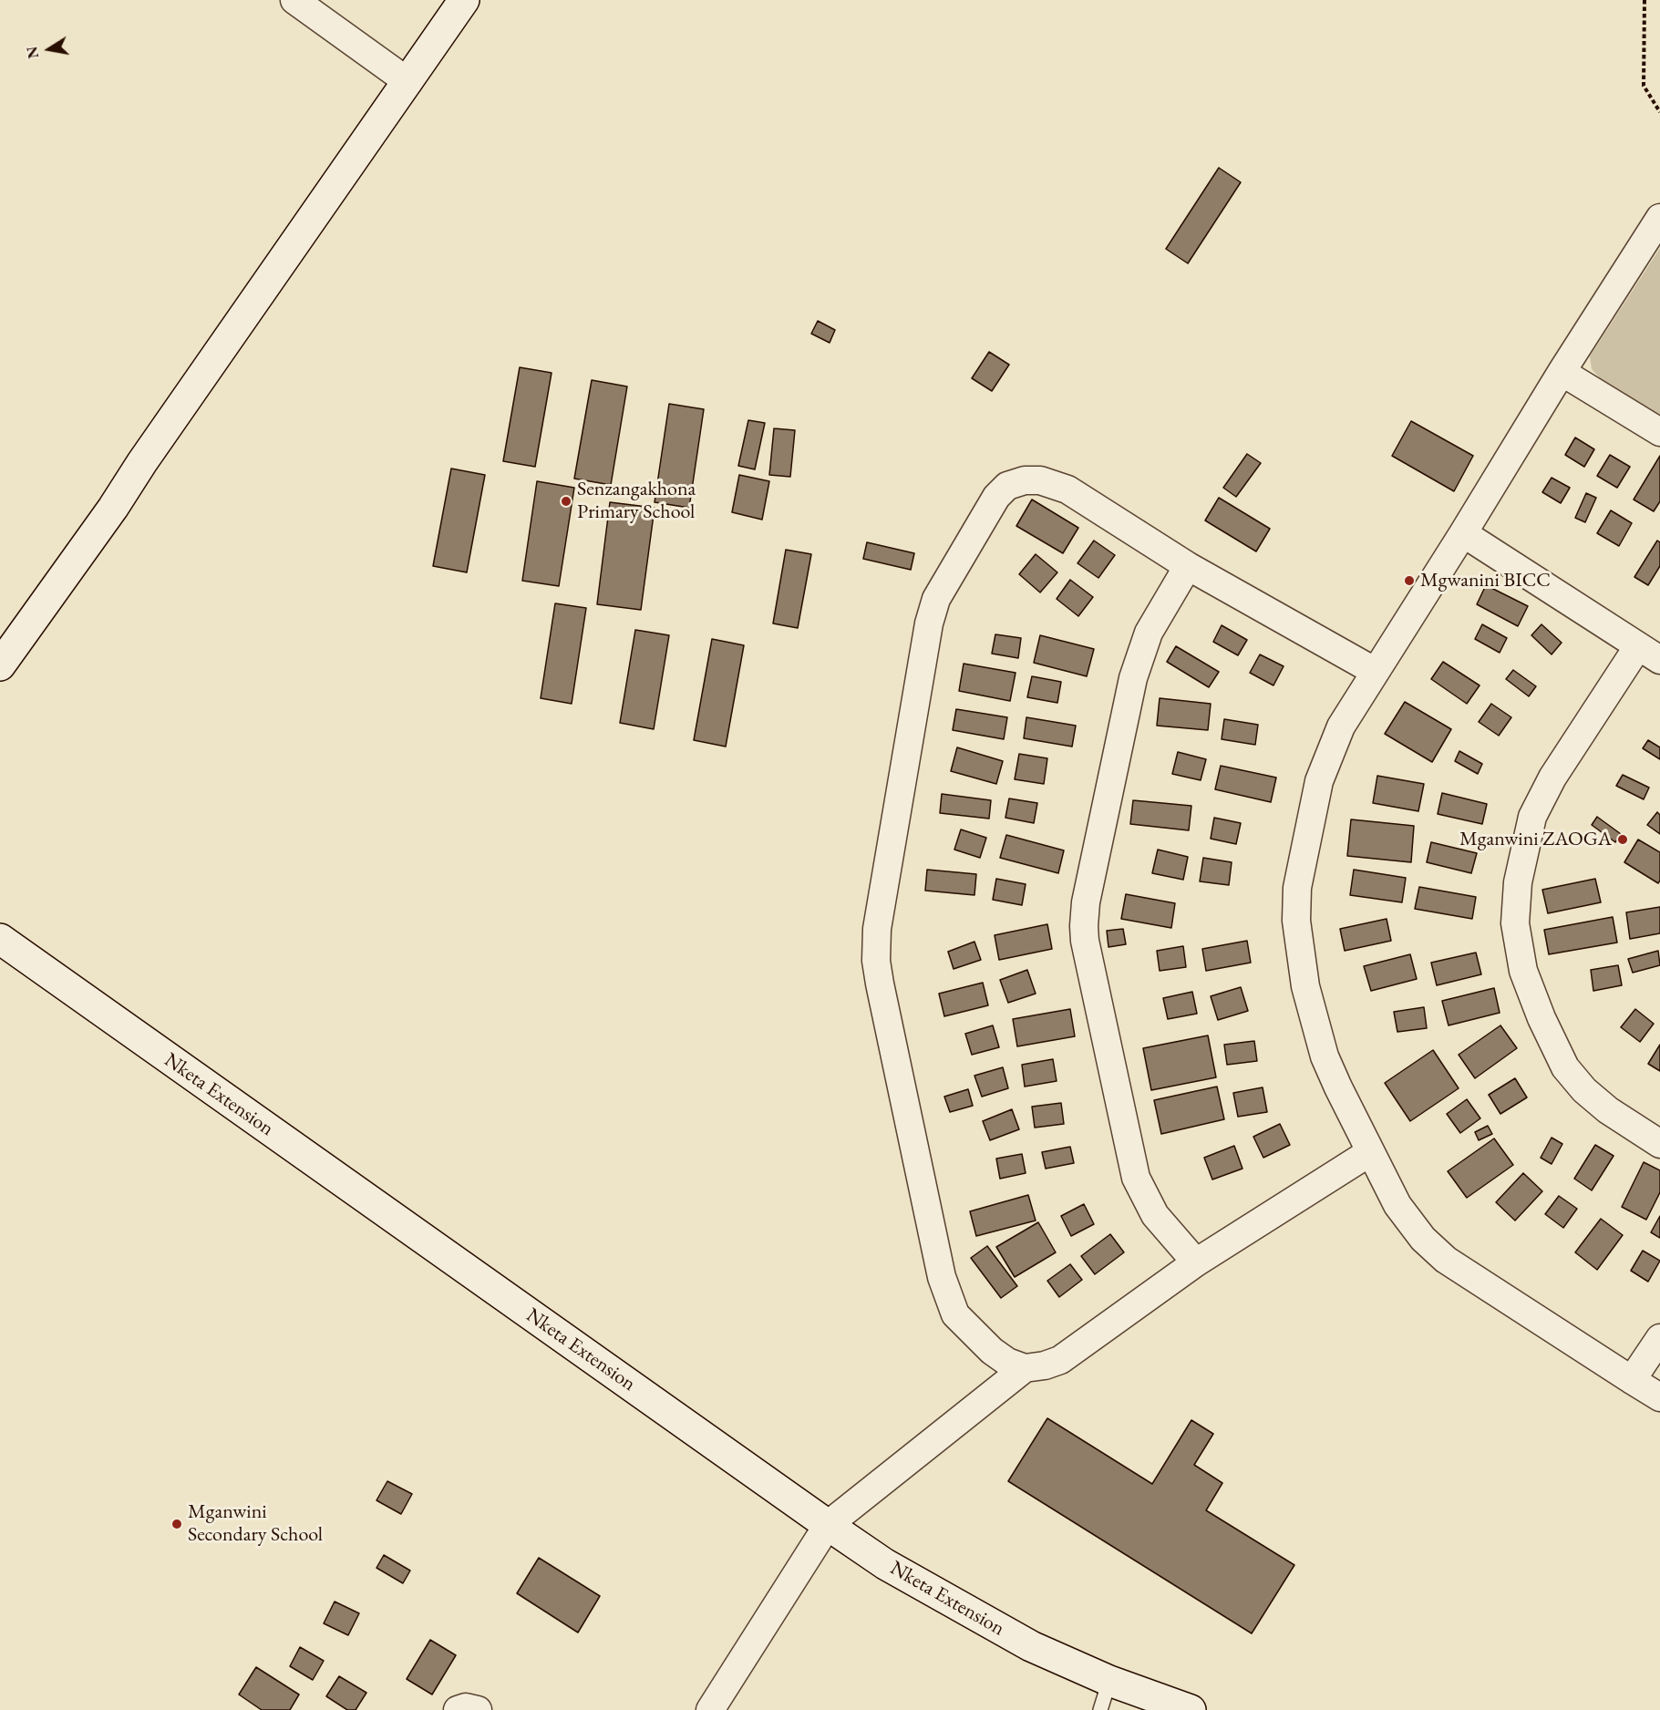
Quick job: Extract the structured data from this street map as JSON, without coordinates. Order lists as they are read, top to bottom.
{
  "streets": {
    "street": ["Nketa Extension"]
  },
  "places": [
    "Senzangakhona Primary School",
    "Mgwanini BICC",
    "Mganwini ZAOGA",
    "Mganwini Secondary School"
  ],
  "north": "left"
}
